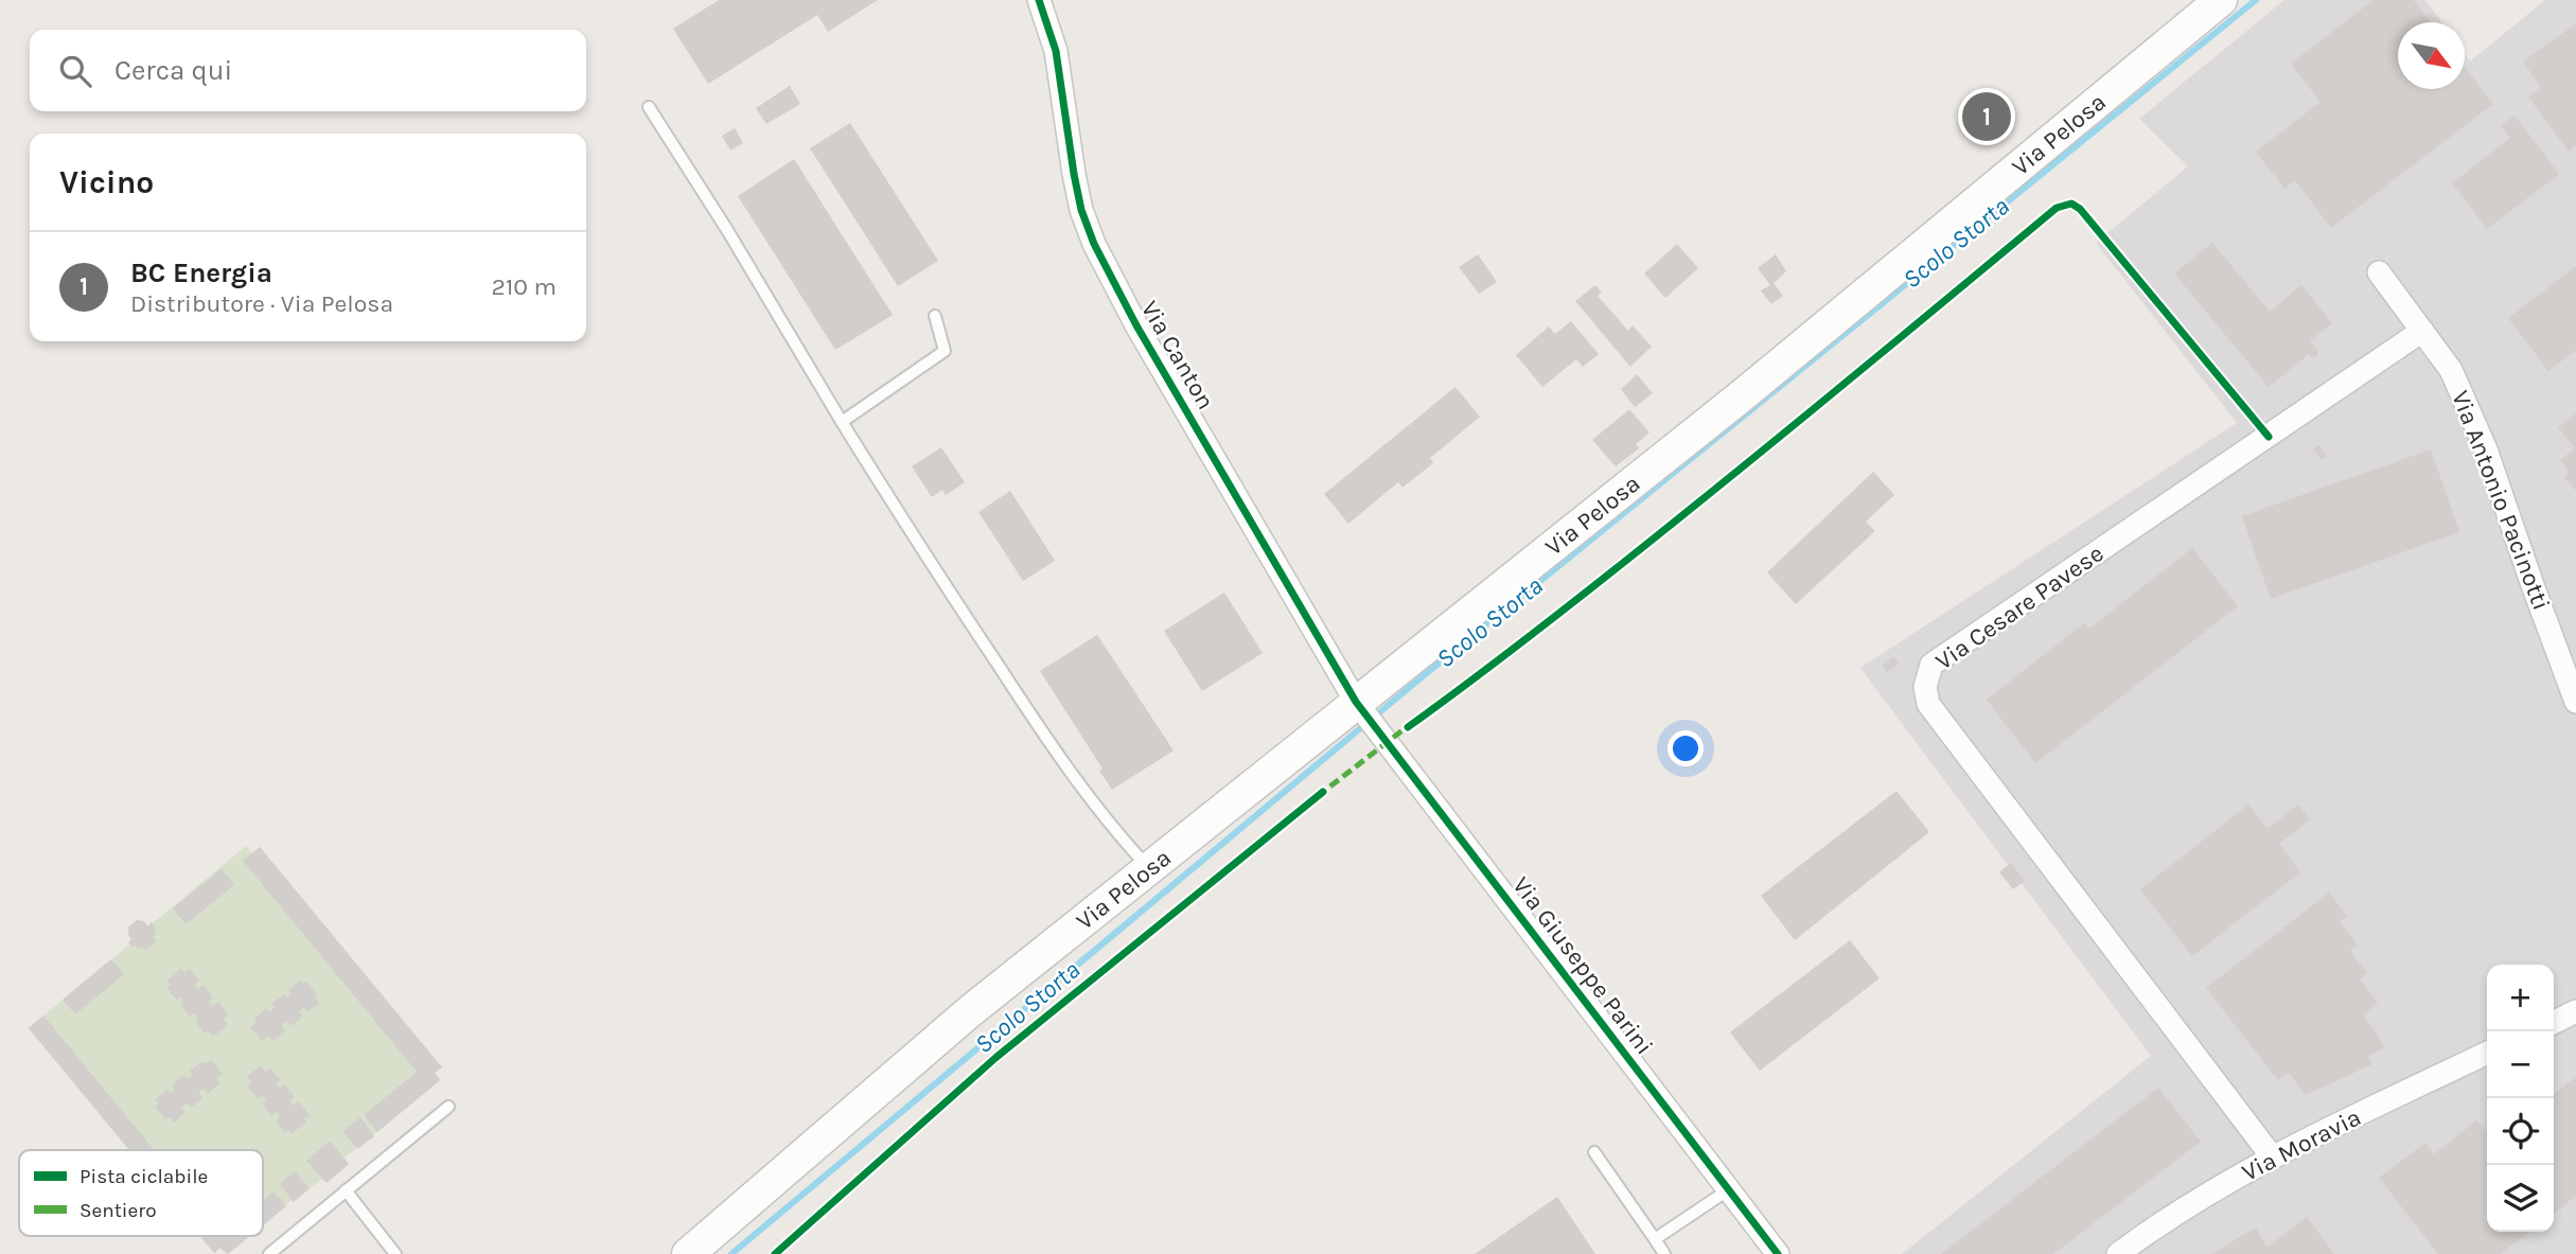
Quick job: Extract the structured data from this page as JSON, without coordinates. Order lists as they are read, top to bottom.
{
  "streets": {
    "main road": ["Via Pelosa"],
    "street": [
      "Via Canton",
      "Via Antonio Pacinotti",
      "Via Cesare Pavese",
      "Via Giuseppe Parini",
      "Via Moravia"
    ]
  },
  "crossings": [
    ["Via Pelosa", "Via Canton"],
    ["Via Pelosa", "Via Giuseppe Parini"],
    ["Via Canton", "Via Giuseppe Parini"],
    ["Via Antonio Pacinotti", "Via Cesare Pavese"],
    ["Via Cesare Pavese", "Via Moravia"]
  ],
  "water": ["Scolo Storta"],
  "legend": ["Pista ciclabile", "Sentiero"],
  "north": "bottom right",
  "page": {
    "search": "Cerca qui",
    "pins": "1",
    "heading": "Vicino",
    "list": [
      {
        "mark": "1",
        "name": "BC Energia",
        "note": "Distributore · Via Pelosa",
        "value": "210 m"
      }
    ],
    "map_buttons": ["+", "−"]
  }
}
